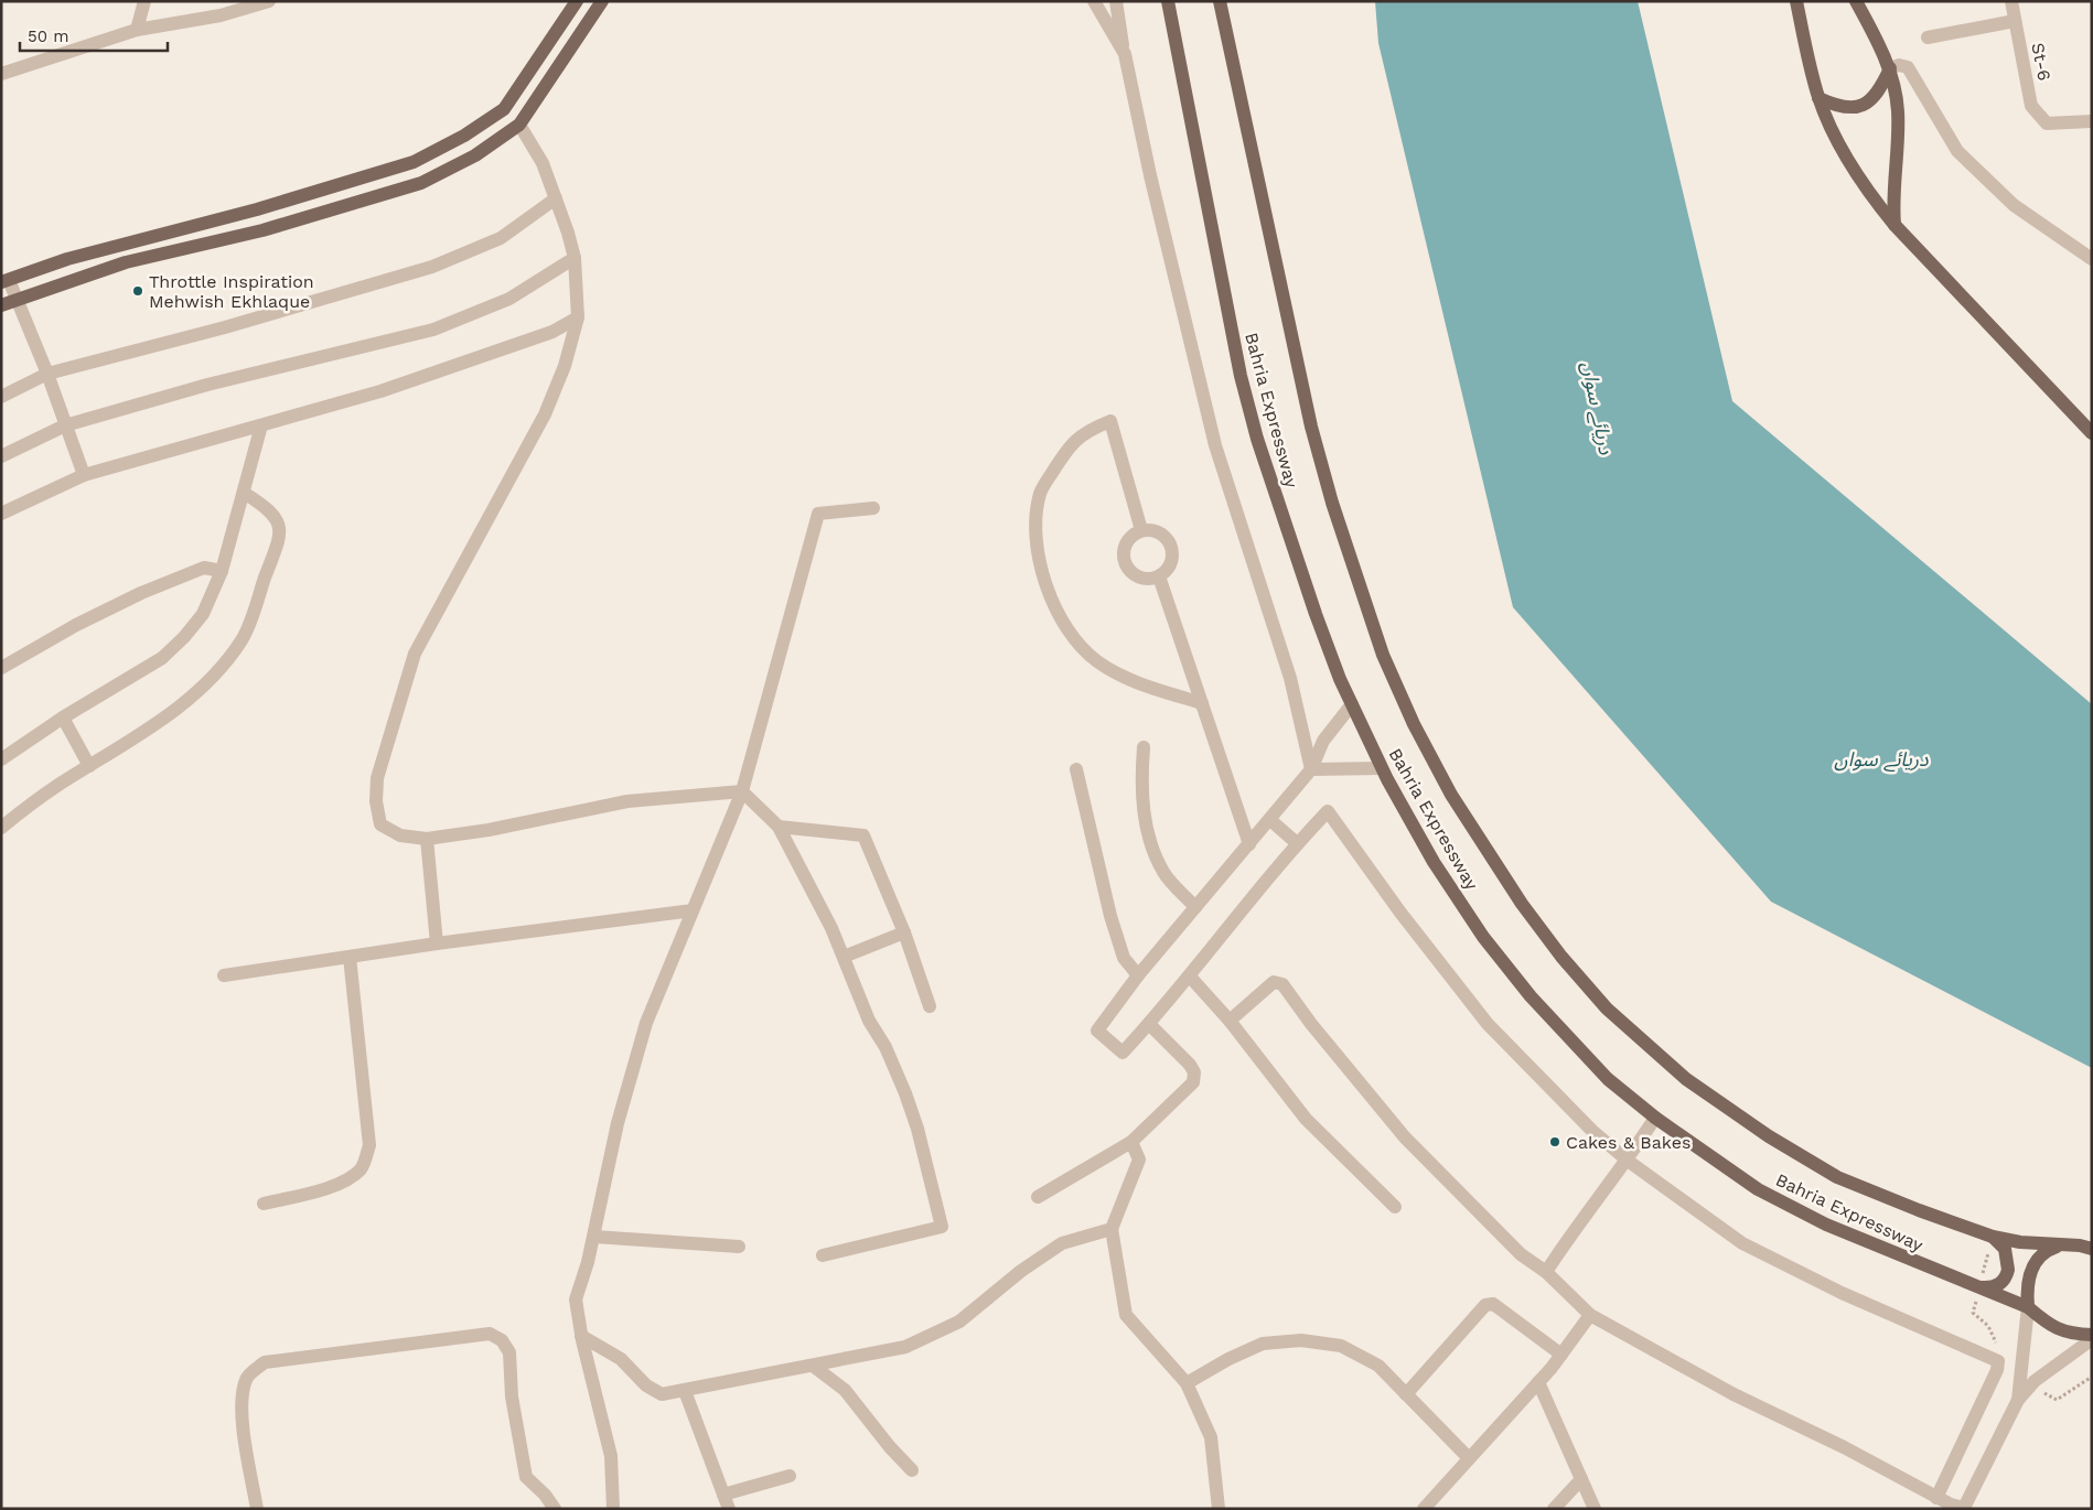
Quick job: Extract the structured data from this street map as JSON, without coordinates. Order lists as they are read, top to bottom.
{
  "streets": {
    "main road": ["Bahria Expressway"],
    "street": ["St-6"]
  },
  "water": ["دریائے سواں"],
  "places": ["Throttle Inspiration Mehwish Ekhlaque", "Cakes & Bakes"],
  "scale_bar": "50 m"
}
